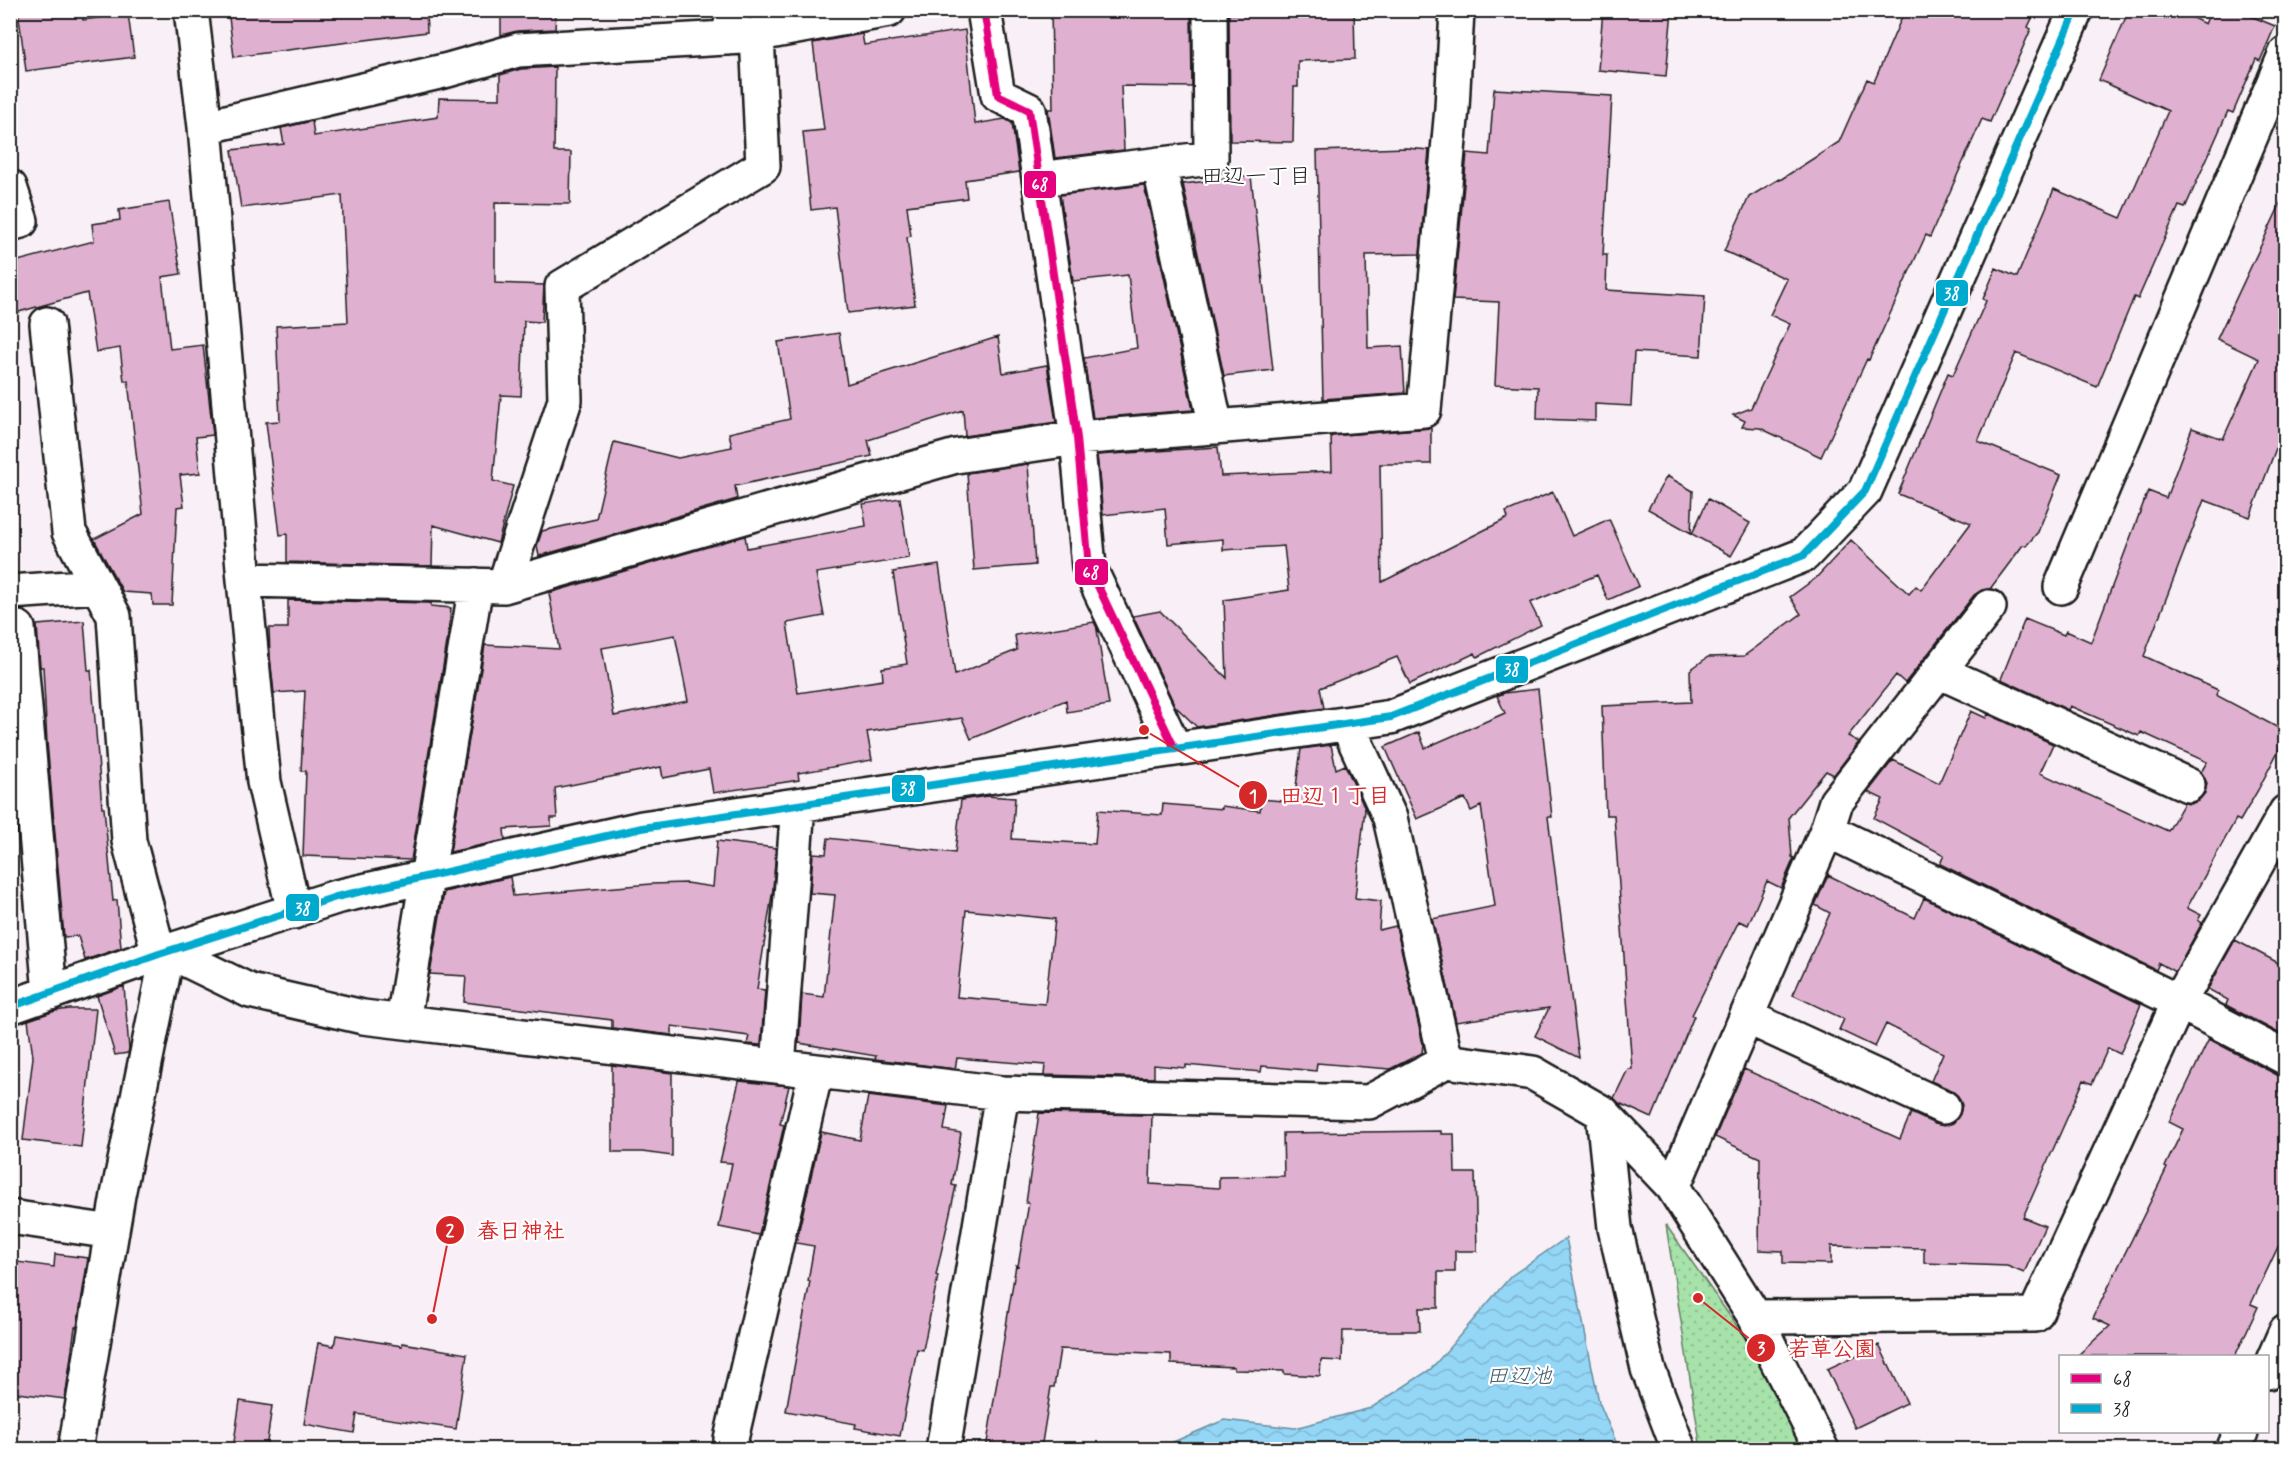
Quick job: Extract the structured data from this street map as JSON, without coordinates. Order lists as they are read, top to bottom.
{
  "districts": ["田辺一丁目"],
  "water": ["田辺池"],
  "places": ["田辺１丁目", "若草公園", "春日神社"],
  "lines": ["transit line 68", "transit line 38"],
  "legend": ["68", "38"]
}
